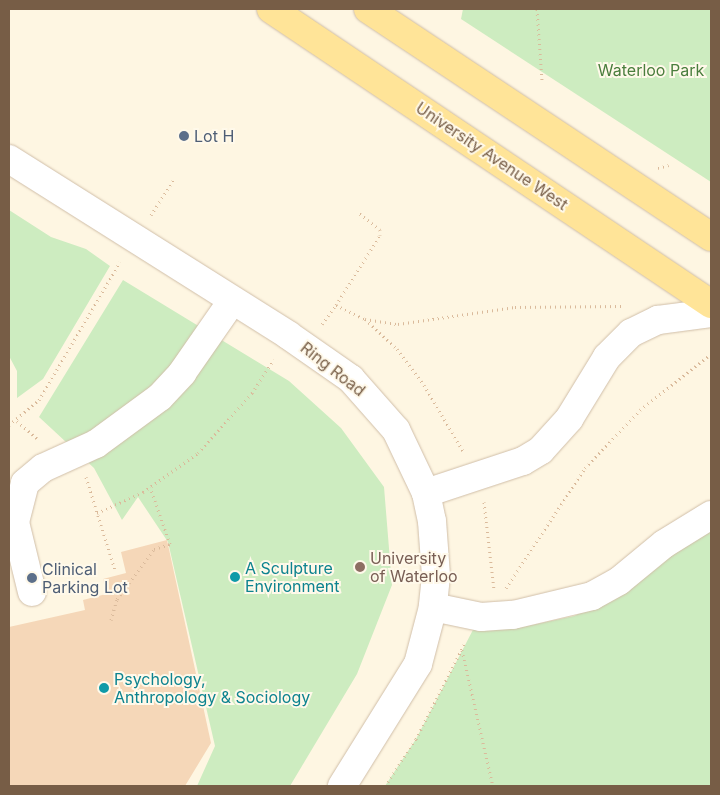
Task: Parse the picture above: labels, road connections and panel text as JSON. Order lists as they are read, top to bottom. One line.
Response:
{"streets":{"main road":["University Avenue West"],"street":["Ring Road"]},"parks":["Waterloo Park"],"places":["Lot H","University of Waterloo","A Sculpture Environment","Clinical Parking Lot","Psychology, Anthropology & Sociology"]}
